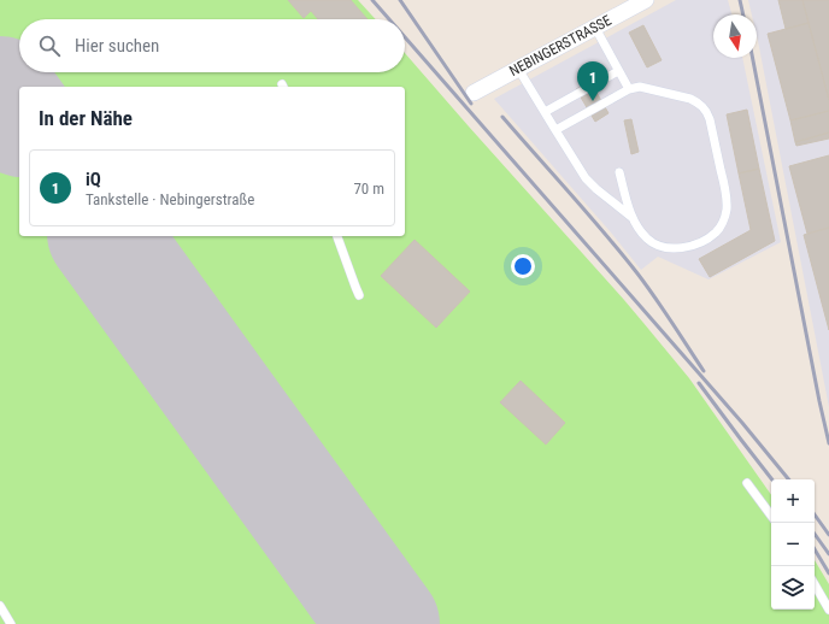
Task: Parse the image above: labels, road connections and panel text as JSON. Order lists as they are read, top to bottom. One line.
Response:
{"streets":{"street":["NEBINGERSTRASSE"]},"north":"bottom","page":{"search":"Hier suchen","pins":"1","heading":"In der Nähe","list":[{"mark":"1","name":"iQ","note":"Tankstelle · Nebingerstraße","value":"70 m"}],"map_buttons":["+","−"]}}
